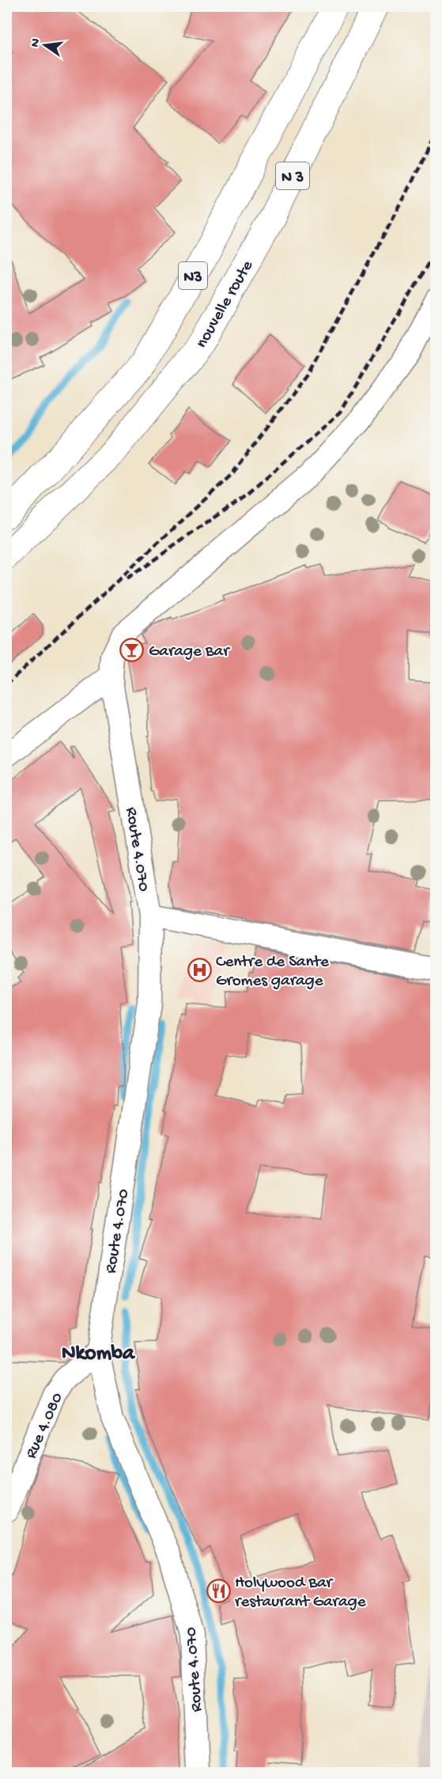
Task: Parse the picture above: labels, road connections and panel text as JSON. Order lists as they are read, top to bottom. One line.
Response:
{"streets":{"highway":["N 3","N3","nouvelle route"],"street":["Route 4.070","Rue 4.080"]},"crossings":[["Route 4.070","Rue 4.080"]],"districts":["Nkomba"],"places":{"bar":["Garage Bar"],"hospital":["Centre de Sante Gromes garage"],"restaurant":["Holywood Bar restaurant Garage"]},"north":"left"}
